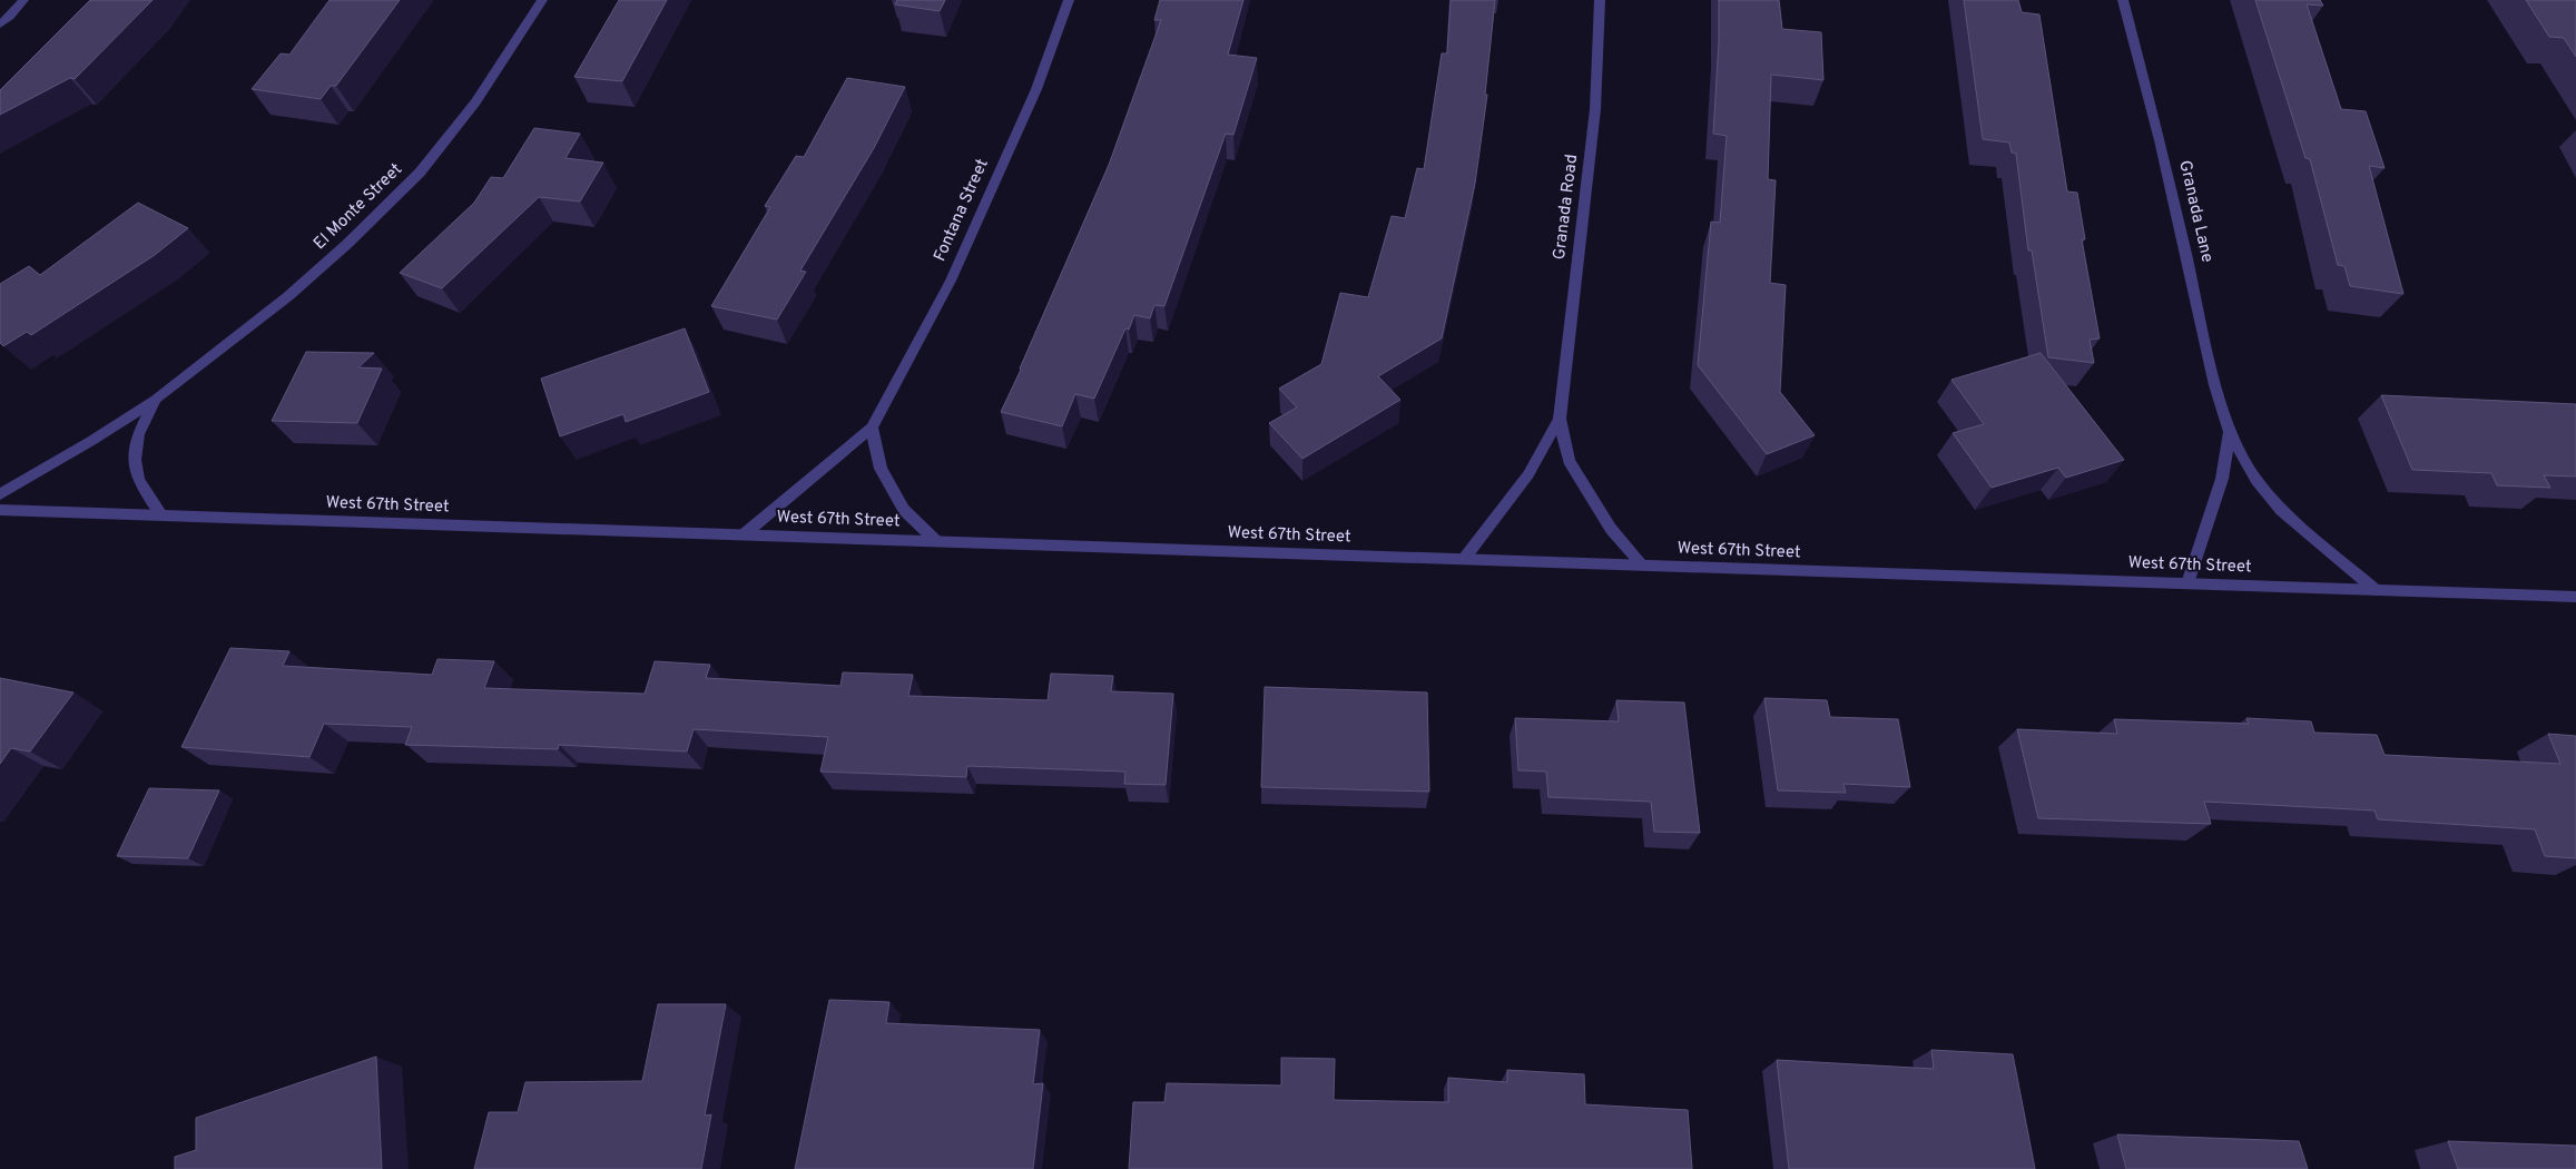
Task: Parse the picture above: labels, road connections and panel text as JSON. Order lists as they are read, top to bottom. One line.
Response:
{"streets":{"street":["El Monte Street","Granada Road","Fontana Street","Granada Lane","West 67th Street"]},"crossings":[["El Monte Street","West 67th Street"],["Granada Road","West 67th Street"],["Fontana Street","West 67th Street"],["Granada Lane","West 67th Street"]]}
